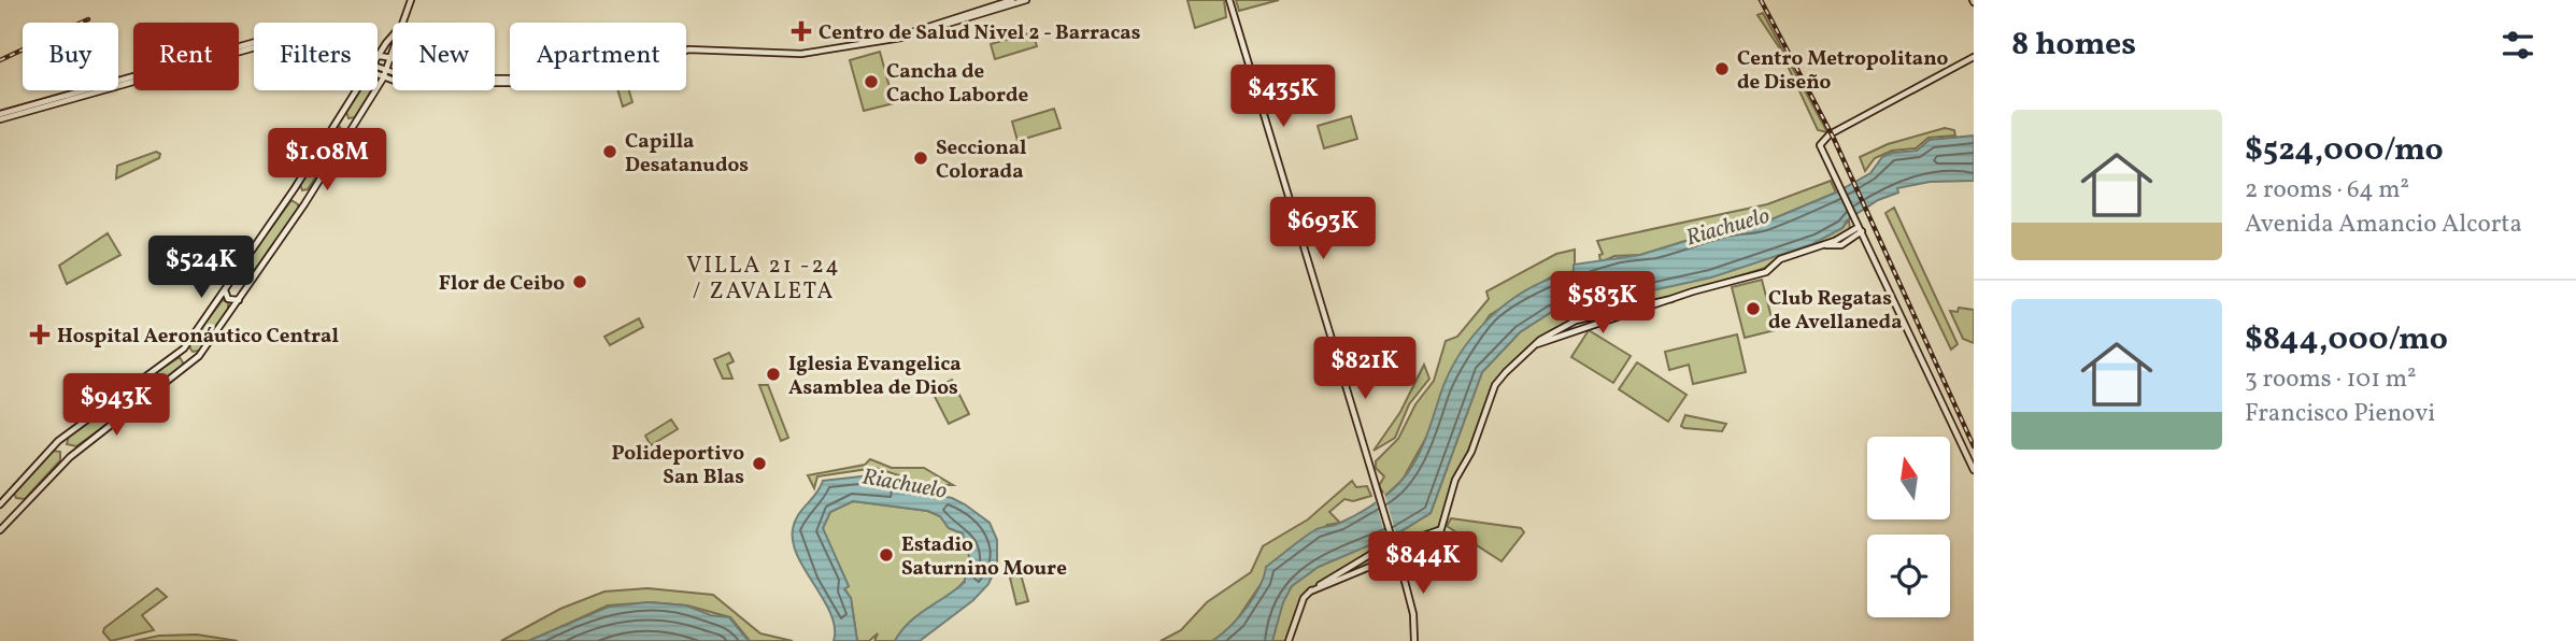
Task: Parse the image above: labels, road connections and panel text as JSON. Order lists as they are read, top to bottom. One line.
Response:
{"districts":["VILLA 21 -24 / ZAVALETA"],"water":["Riachuelo"],"places":{"health":["Centro de Salud Nivel 2 - Barracas","Hospital Aeronáutico Central"],"other":["Centro Metropolitano de Diseño","Cancha de Cacho Laborde","Capilla Desatanudos","Seccional Colorada","Flor de Ceibo","Club Regatas de Avellaneda","Iglesia Evangelica Asamblea de Dios","Polideportivo San Blas","Estadio Saturnino Moure"]},"north":"top","page":{"heading":"8 homes","chip":["Buy","Rent","Filters","New","Apartment"],"price":["$435K","$1.08M","$693K","$524K","$583K","$821K","$943K","$844K"],"list":[{"name":"$524,000/mo","note":"2 rooms · 64 m² · Avenida Amancio Alcorta"},{"name":"$844,000/mo","note":"3 rooms · 101 m² · Francisco Pienovi"}]}}
